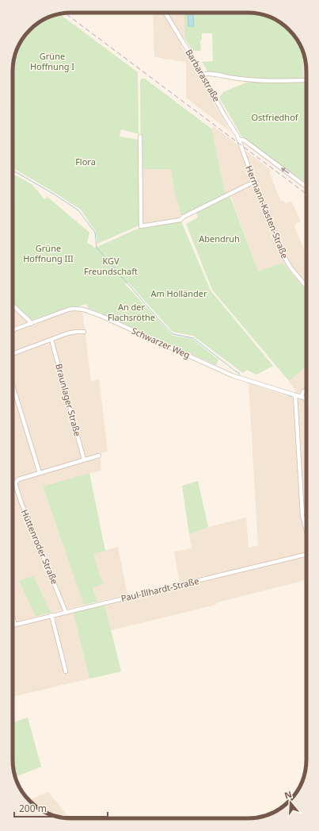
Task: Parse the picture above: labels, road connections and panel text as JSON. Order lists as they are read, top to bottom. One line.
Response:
{"streets":{"street":["Barbarastraße","Hermann-Kasten-Straße","Schwarzer Weg","Braunlager Straße","Hüttenroder Straße","Paul-Illhardt-Straße"]},"crossings":[["Barbarastraße","Hermann-Kasten-Straße"],["Hüttenroder Straße","Paul-Illhardt-Straße"]],"parks":["Grüne Hoffnung I","Ostfriedhof","Flora","Abendruh","Grüne Hoffnung III","KGV Freundschaft","Am Holländer","An der Flachsröthe"],"scale_bar":"200 m","north":"top"}
